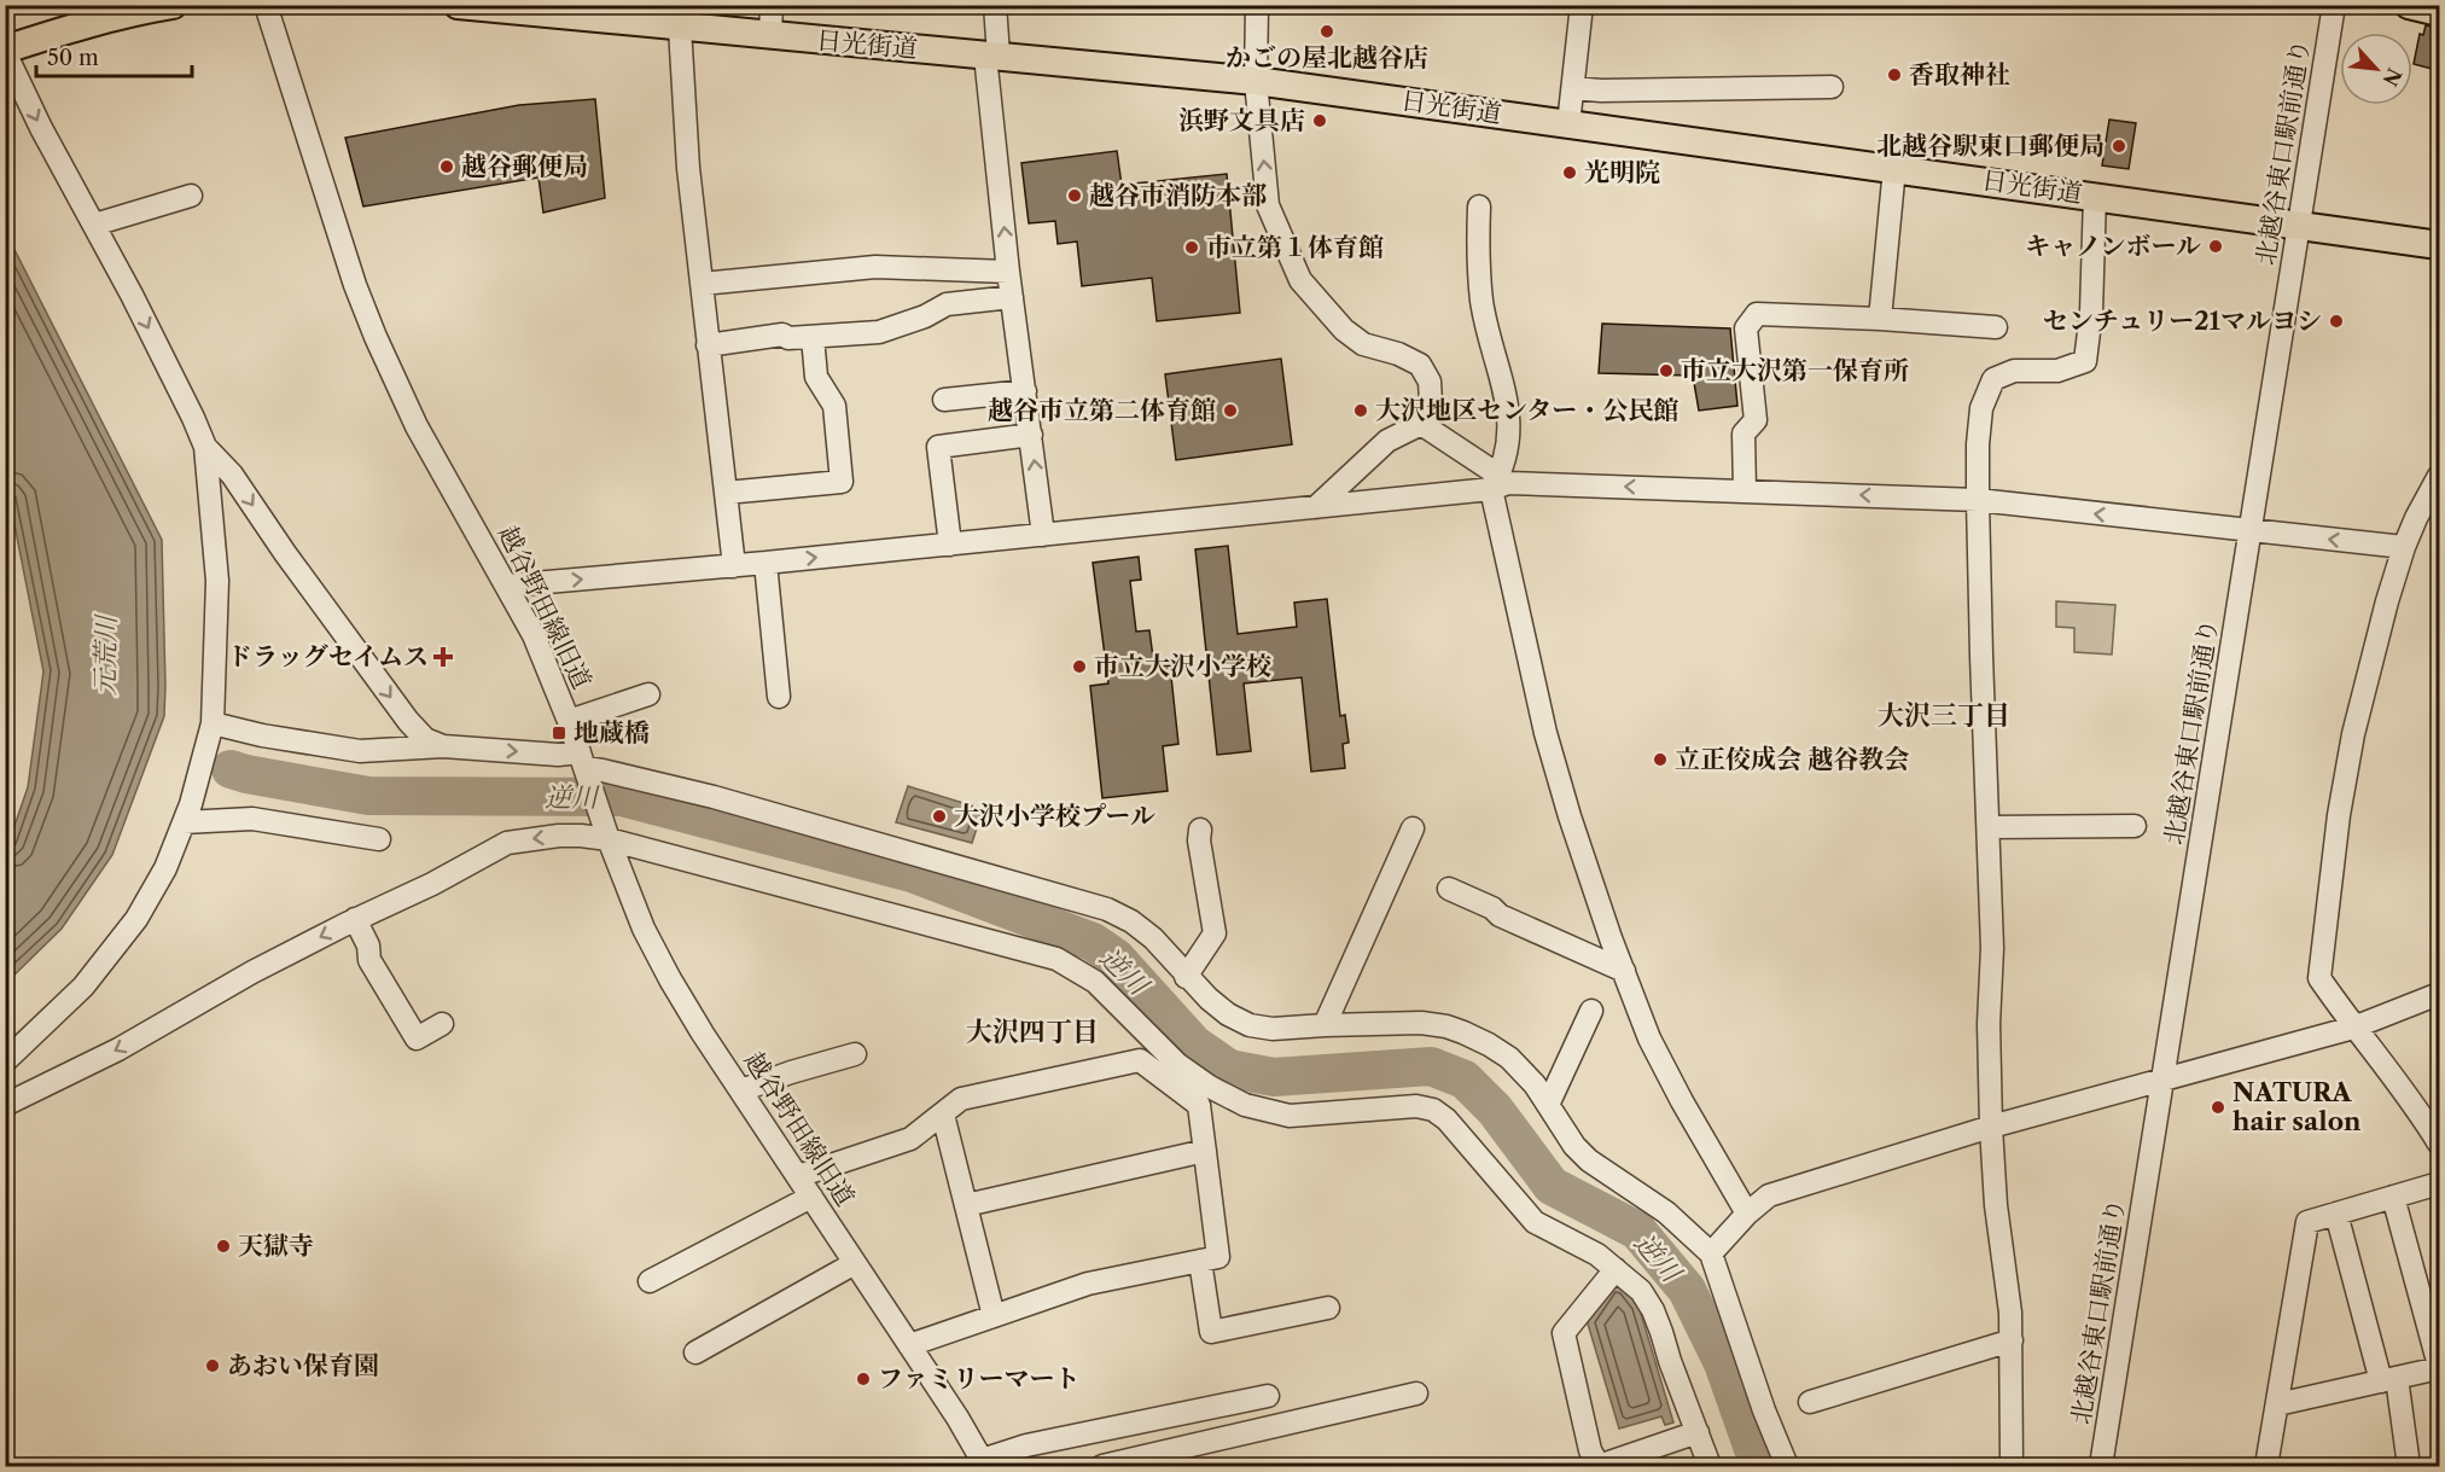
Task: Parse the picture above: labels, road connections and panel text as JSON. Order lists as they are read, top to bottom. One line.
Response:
{"streets":{"main road":["日光街道"],"street":["北越谷東口駅前通り","越谷野田線旧道"]},"crossings":[["日光街道","北越谷東口駅前通り"]],"districts":["大沢三丁目","大沢四丁目"],"water":["元荒川","逆川"],"places":{"other":["かごの屋北越谷店","香取神社","浜野文具店","北越谷駅東口郵便局","越谷郵便局","光明院","越谷市消防本部","キャノンボール","市立第１体育館","センチュリー21マルヨシ","市立大沢第一保育所","越谷市立第二体育館","大沢地区センター・公民館","市立大沢小学校","立正佼成会 越谷教会","大沢小学校プール","NATURA hair salon","天獄寺","あおい保育園","ファミリーマート"],"health":["ドラッグセイムス"],"transit":["地蔵橋"]},"scale_bar":"50 m","north":"bottom right"}
